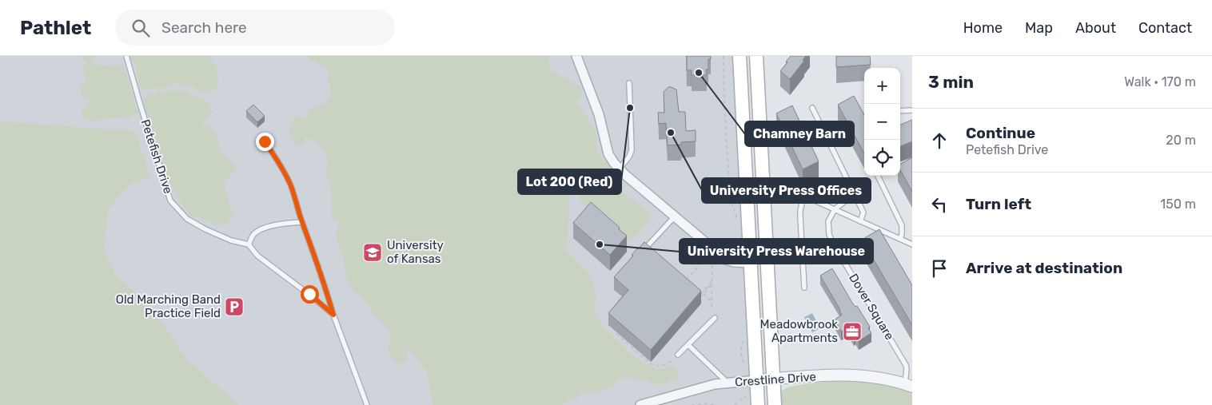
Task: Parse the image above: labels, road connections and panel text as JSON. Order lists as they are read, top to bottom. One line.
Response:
{"streets":{"street":["Crestline Drive"],"lane":["Petefish Drive","Dover Square"]},"crossings":[["Dover Square","Crestline Drive"]],"places":{"other":["Chamney Barn","Lot 200 (Red)","University Press Offices","University Press Warehouse"],"school or university":["University of Kansas"],"parking":["Old Marching Band Practice Field"],"office":["Meadowbrook Apartments"]},"page":{"header":"Pathlet","search":"Search here","nav":["Home","Map","About","Contact"],"heading":["3 min","Walk · 170 m"],"map_buttons":["+","−"],"list":[["Continue","Petefish Drive","20 m"],["Turn left","150 m"],"Arrive at destination"]}}
